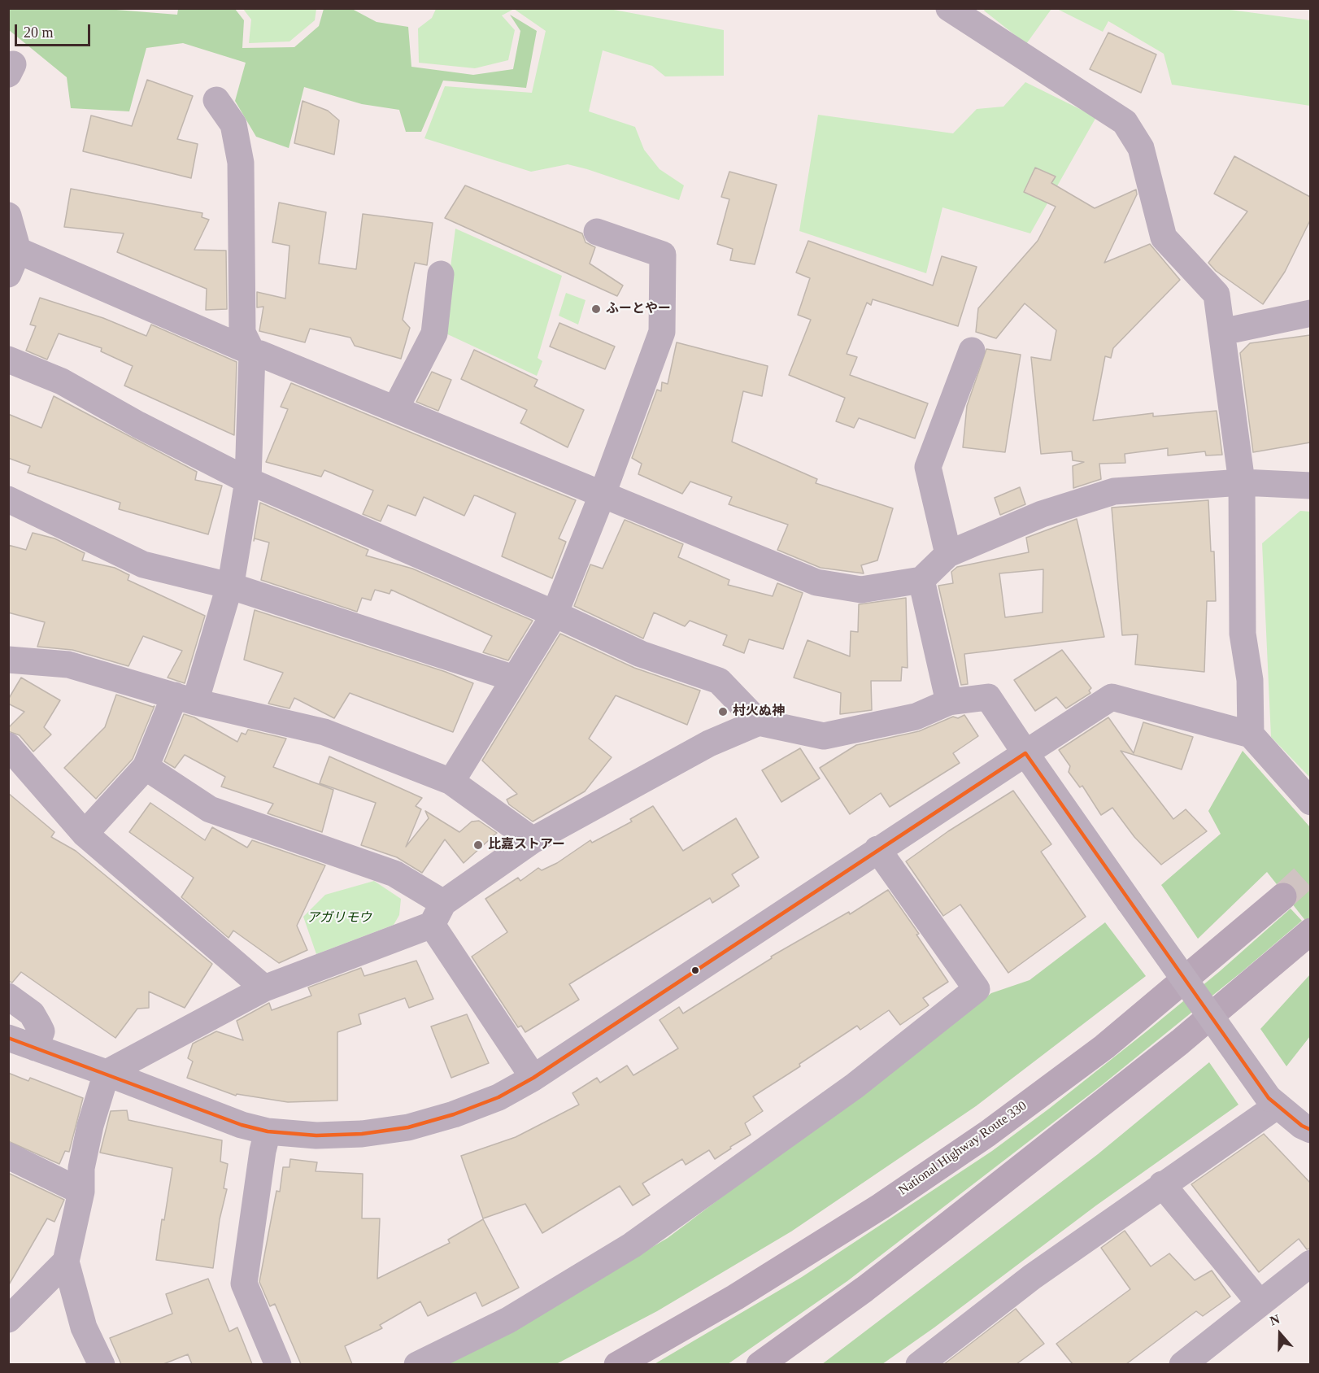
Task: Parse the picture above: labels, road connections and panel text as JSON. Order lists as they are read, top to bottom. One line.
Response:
{"streets":{"highway":["National Highway Route 330"]},"parks":["アガリモウ"],"places":["ふーとやー","村火ぬ神","比嘉ストアー"],"scale_bar":"20 m","north":"top"}
